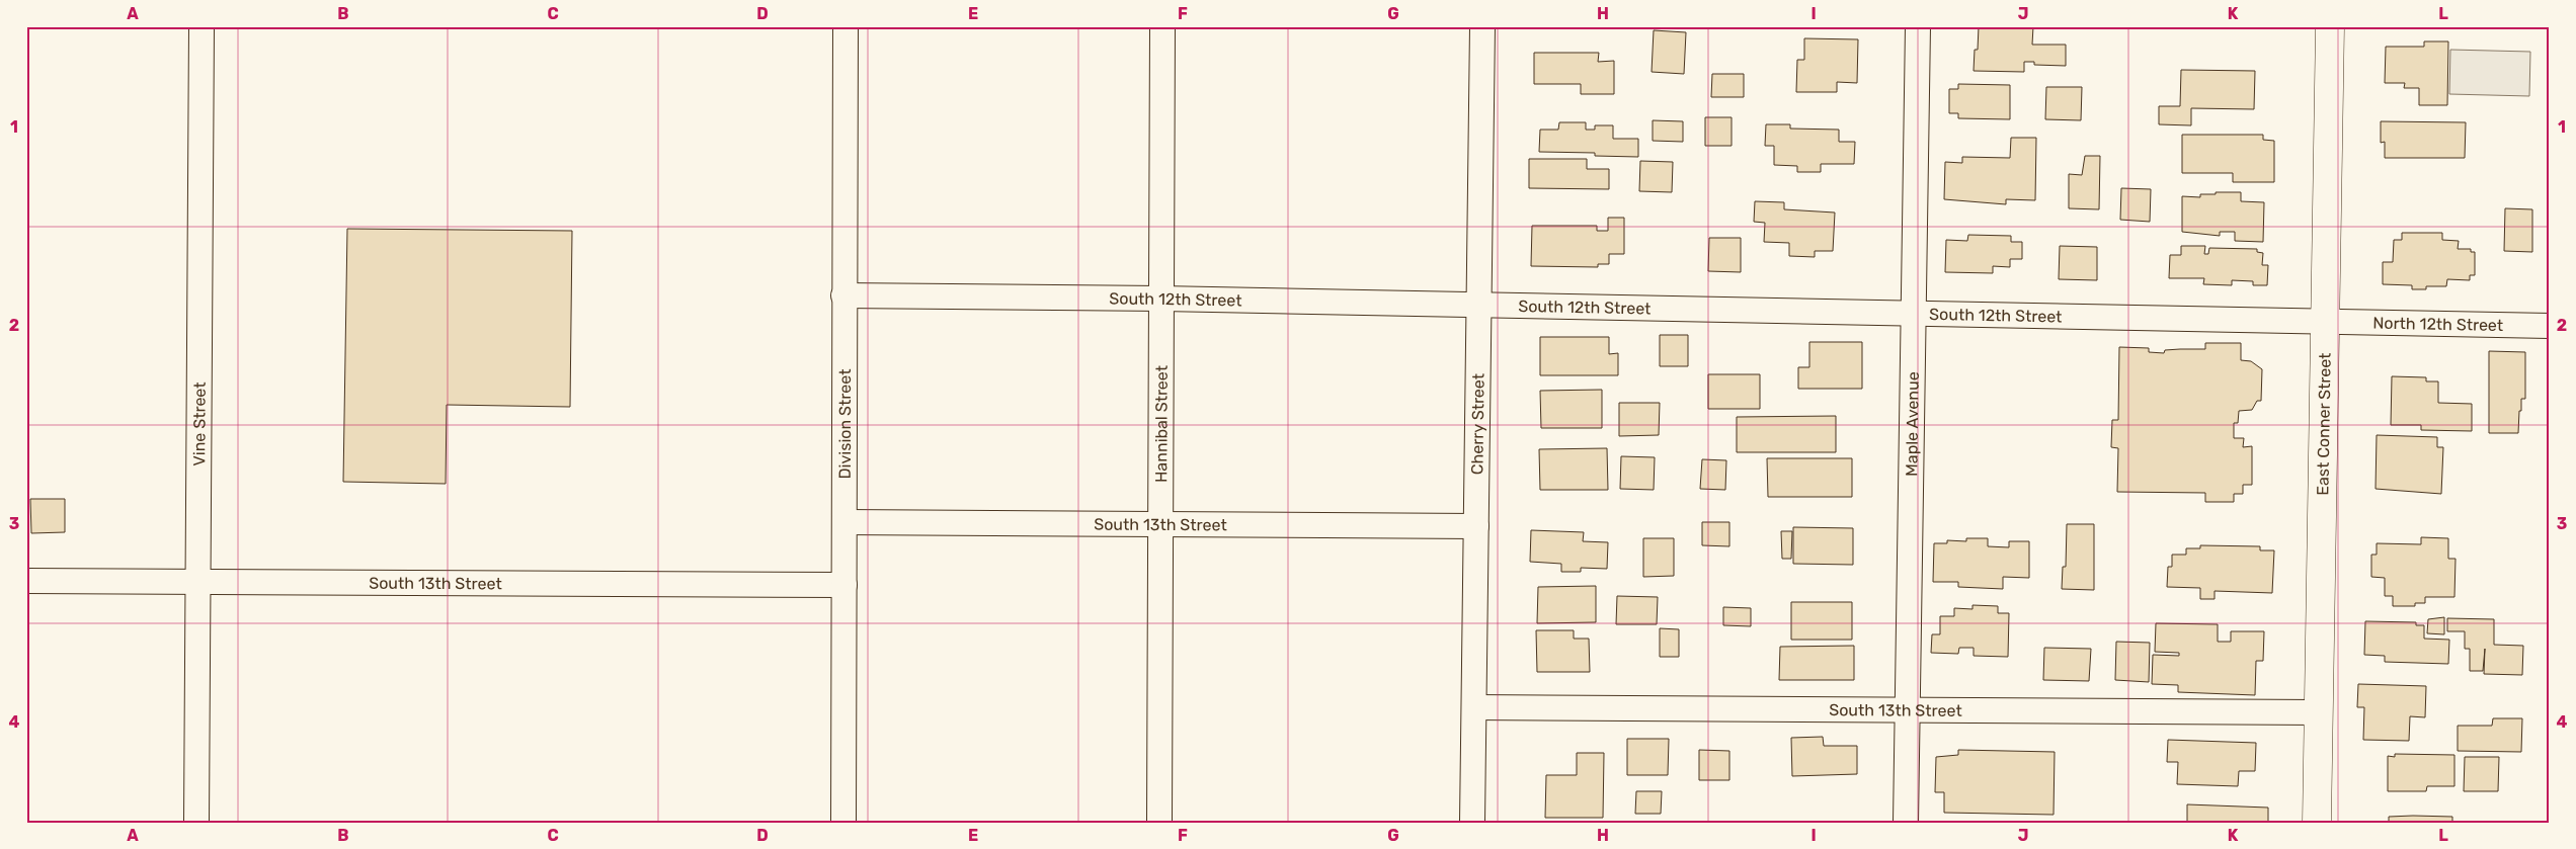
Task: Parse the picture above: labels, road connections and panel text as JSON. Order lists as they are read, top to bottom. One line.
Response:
{"streets":{"main road":["East Conner Street"],"street":["South 12th Street","North 12th Street","Division Street","Maple Avenue","Vine Street","Hannibal Street","Cherry Street","South 13th Street"]},"crossings":[["South 12th Street","North 12th Street"],["South 12th Street","Division Street"],["South 12th Street","Maple Avenue"],["South 12th Street","Hannibal Street"],["South 12th Street","Cherry Street"],["South 12th Street","East Conner Street"],["North 12th Street","East Conner Street"],["Division Street","South 13th Street"],["Maple Avenue","South 13th Street"],["Vine Street","South 13th Street"],["Hannibal Street","South 13th Street"],["Cherry Street","South 13th Street"],["East Conner Street","South 13th Street"]],"grid":{"columns":["A","B","C","D","E","F","G","H","I","J","K","L"],"rows":["1","2","3","4"]}}
